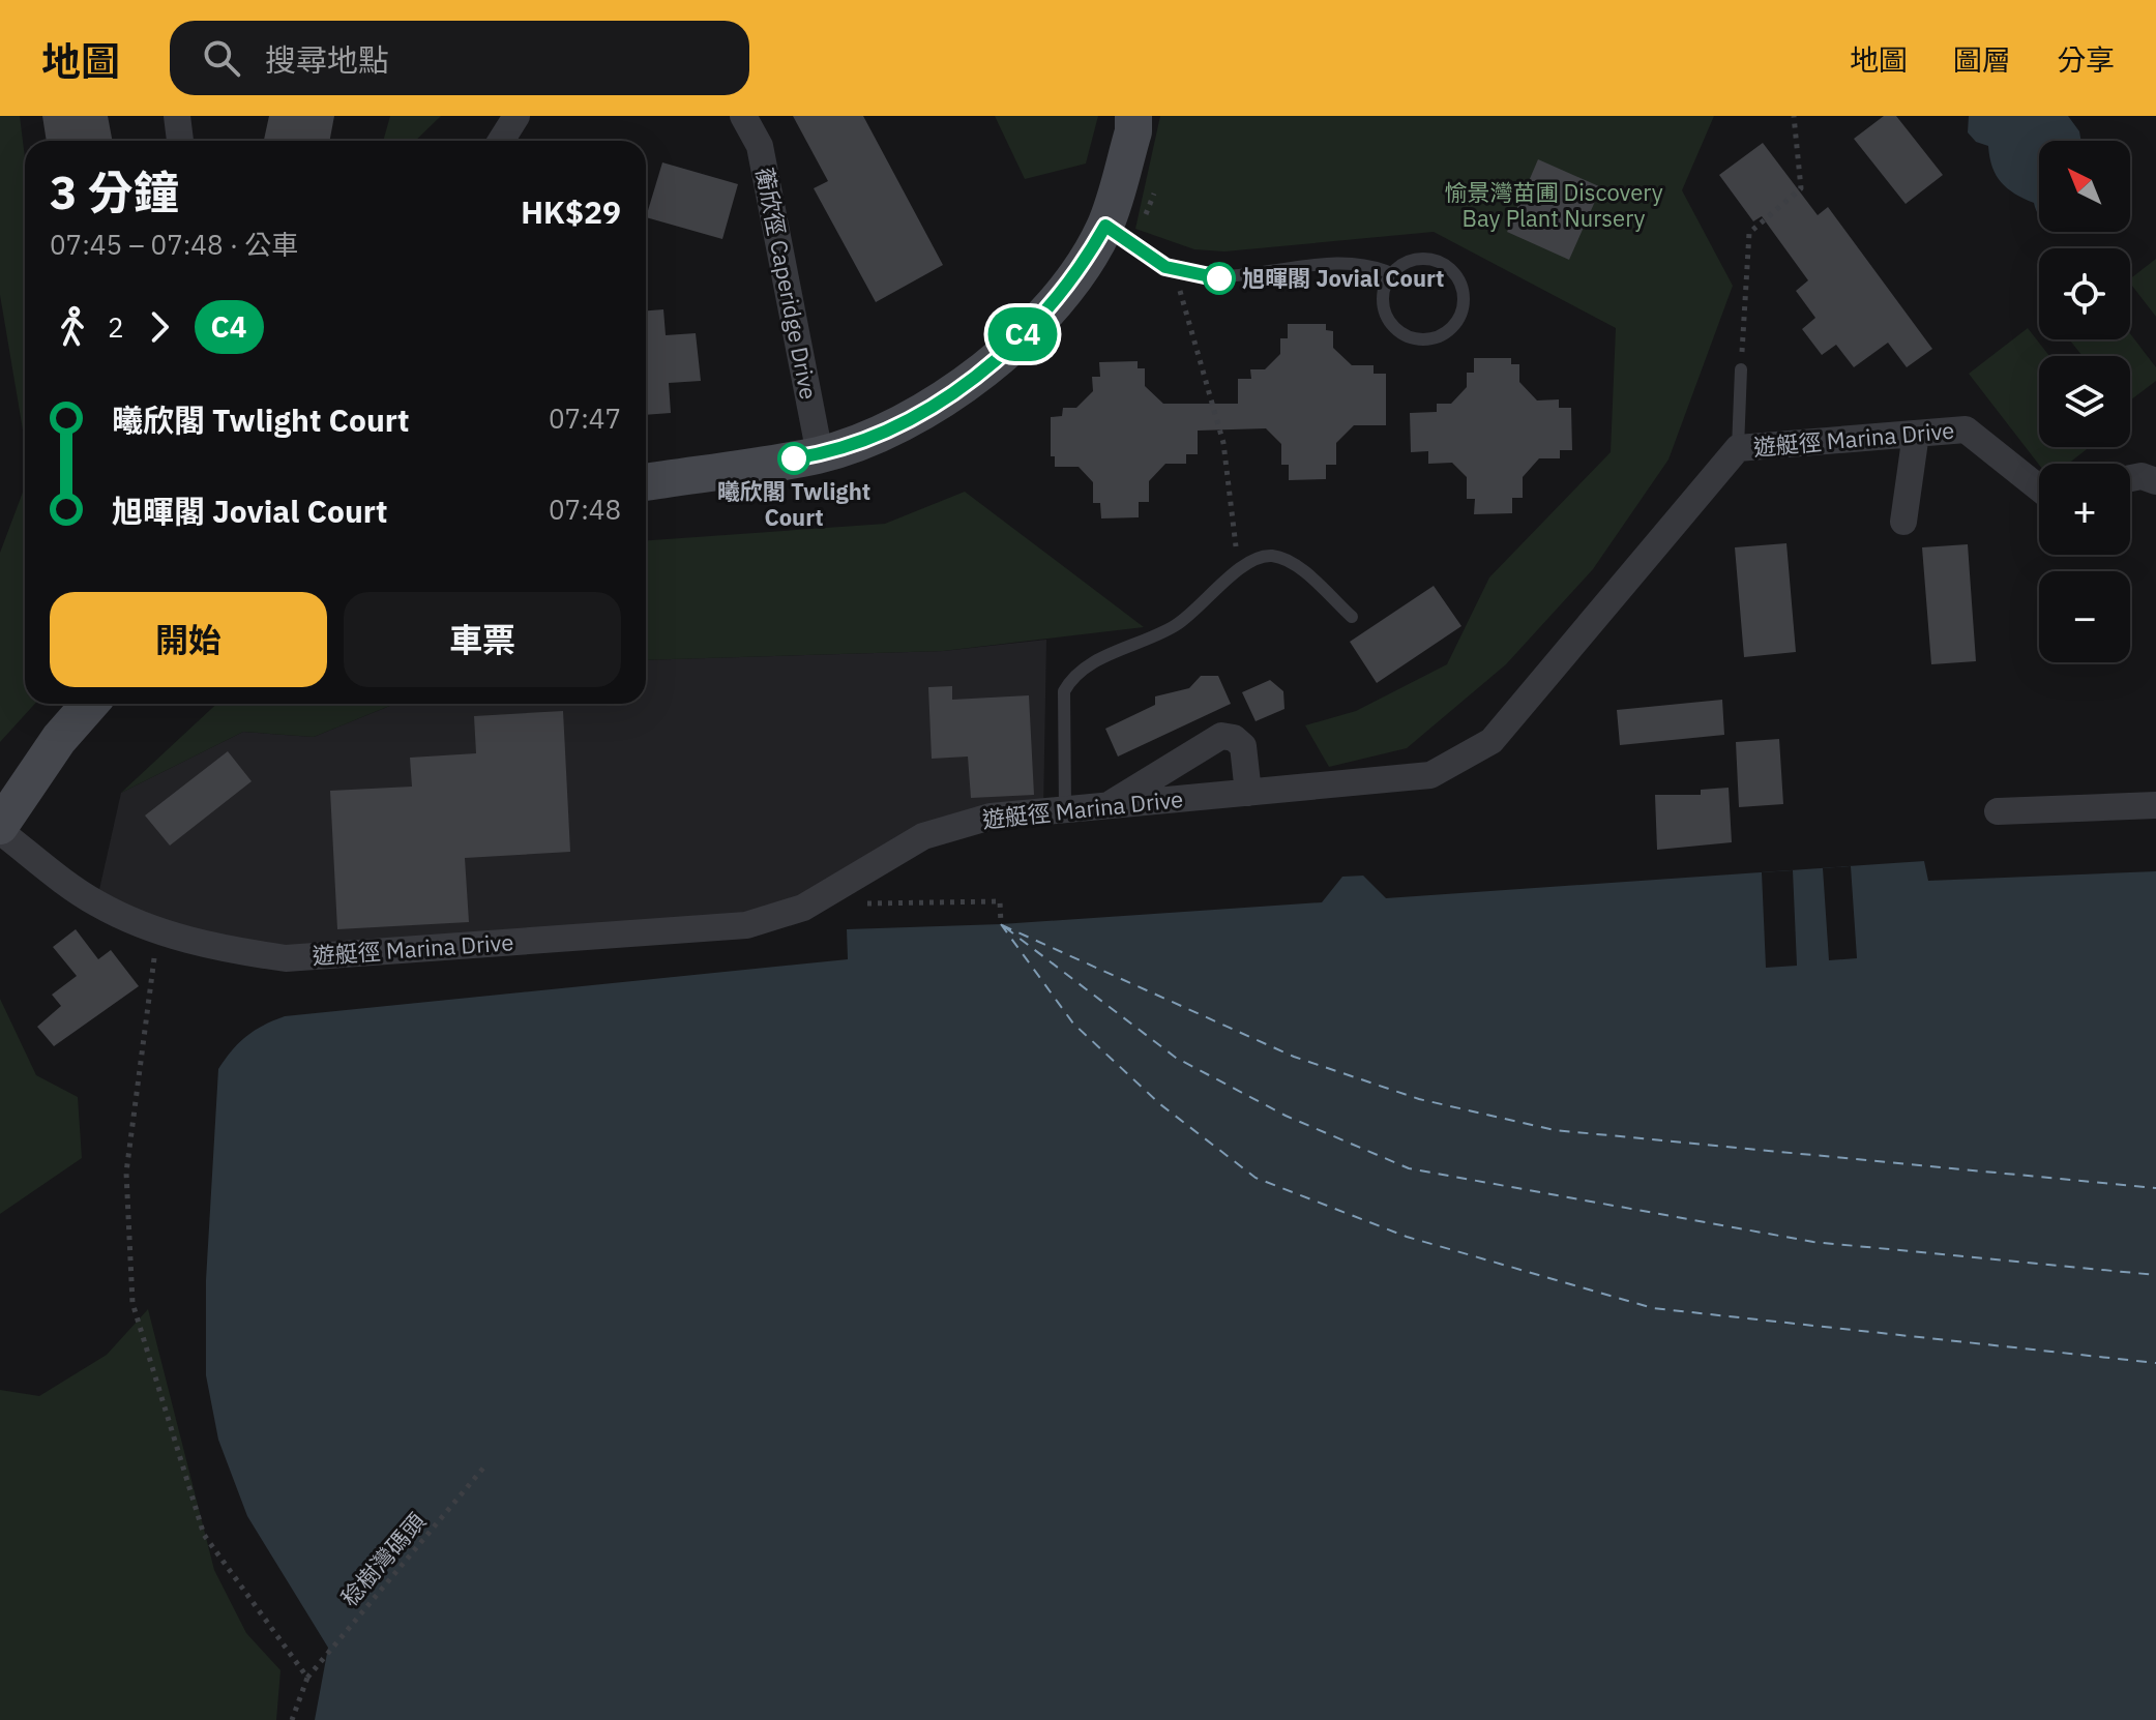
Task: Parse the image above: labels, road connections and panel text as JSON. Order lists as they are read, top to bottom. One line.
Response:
{"streets":{"street":["蘅欣徑 Caperidge Drive","遊艇徑 Marina Drive"],"path":["稔樹灣碼頭"]},"parks":["愉景灣苗圃 Discovery Bay Plant Nursery"],"places":["旭暉閣 Jovial Court","曦欣閣 Twlight Court"],"lines":["bus line C4"],"north":"top left","page":{"header":"地圖","search":"搜尋地點","nav":["地圖","圖層","分享"],"on_map":"C4","map_buttons":["+","−"],"heading":["3 分鐘","07:45 – 07:48 · 公車","HK$29"],"legs":["2","C4"],"list":[{"name":"曦欣閣 Twlight Court","value":"07:47"},{"name":"旭暉閣 Jovial Court","value":"07:48"}],"buttons":["開始","車票"]}}
